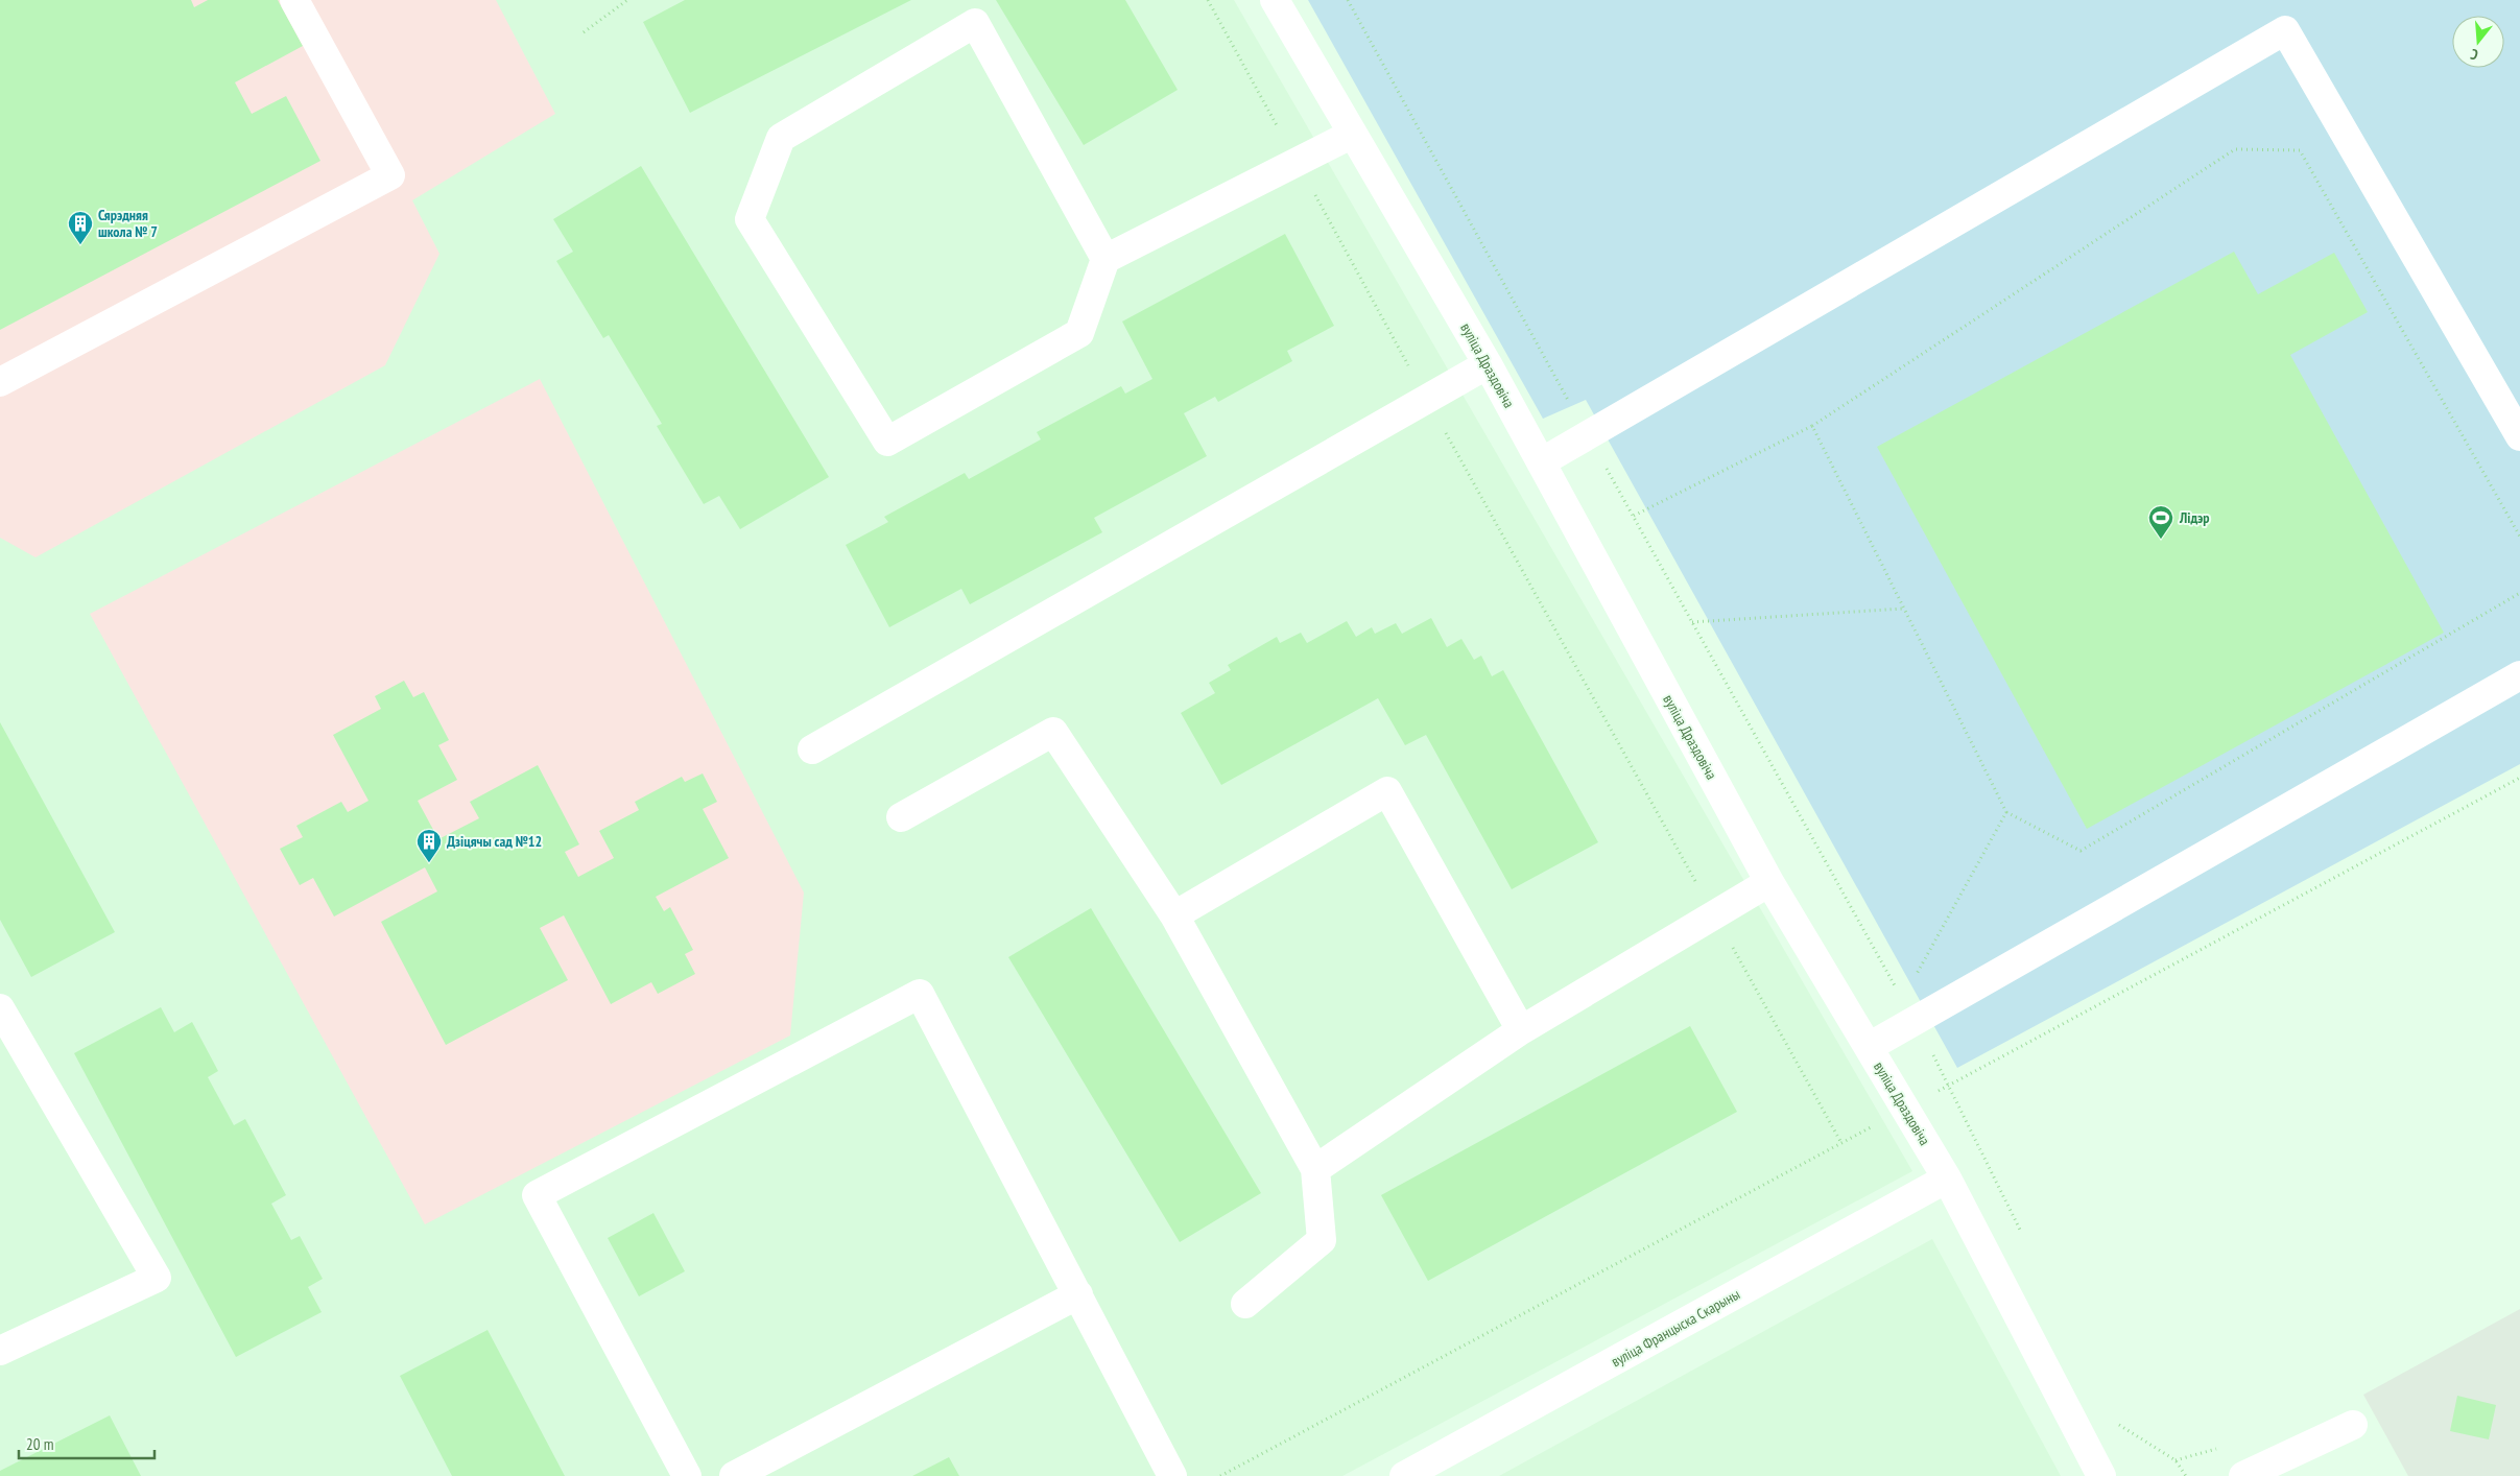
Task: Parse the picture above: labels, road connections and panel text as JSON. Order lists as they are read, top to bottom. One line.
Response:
{"streets":{"street":["вуліца Драздовіча","вуліца Францыска Скарыны"]},"crossings":[["вуліца Драздовіча","вуліца Францыска Скарыны"]],"places":{"building":["Сярэдняя школа № 7","Дзіцячы сад №12"],"sports":["Лідэр"]},"scale_bar":"20 m","north":"bottom"}
